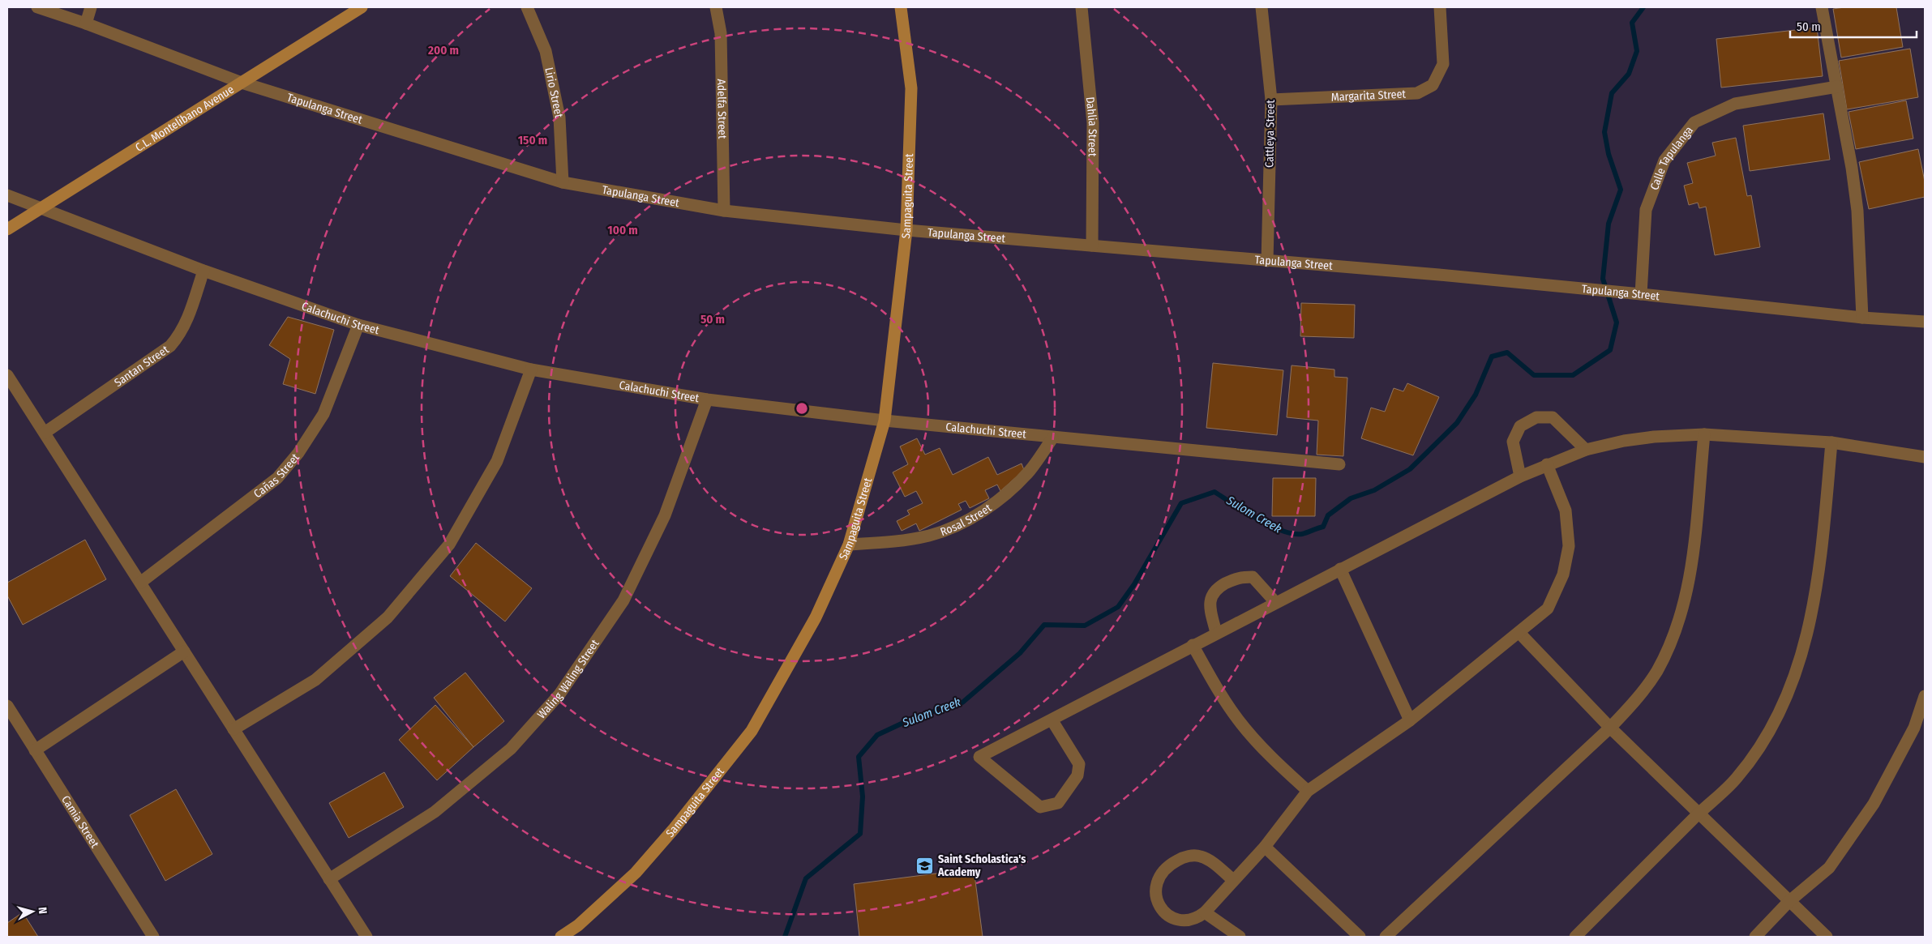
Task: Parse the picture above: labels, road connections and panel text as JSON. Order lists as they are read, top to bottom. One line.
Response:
{"streets":{"street":["Lirio Street","Margarita Street","Tapulanga Street","Adelfa Street","C.L. Montelibano Avenue","Dahlia Street","Cattleya Street","Calle Tapulanga","Sampaguita Street","Calachuchi Street","Santan Street","Cañas Street","Rosal Street","Waling Waling Street","Camia Street"]},"crossings":[["Lirio Street","Tapulanga Street"],["Margarita Street","Cattleya Street"],["Tapulanga Street","Adelfa Street"],["Tapulanga Street","C.L. Montelibano Avenue"],["Tapulanga Street","Dahlia Street"],["Tapulanga Street","Cattleya Street"],["Tapulanga Street","Calle Tapulanga"],["Tapulanga Street","Sampaguita Street"],["C.L. Montelibano Avenue","Calachuchi Street"],["Sampaguita Street","Calachuchi Street"],["Sampaguita Street","Rosal Street"],["Calachuchi Street","Santan Street"],["Calachuchi Street","Cañas Street"],["Calachuchi Street","Rosal Street"],["Calachuchi Street","Waling Waling Street"]],"water":["Sulom Creek"],"places":{"school or university":["Saint Scholastica's Academy"]},"scale_bar":"50 m","north":"right","rings":["200 m","150 m","100 m","50 m"]}
